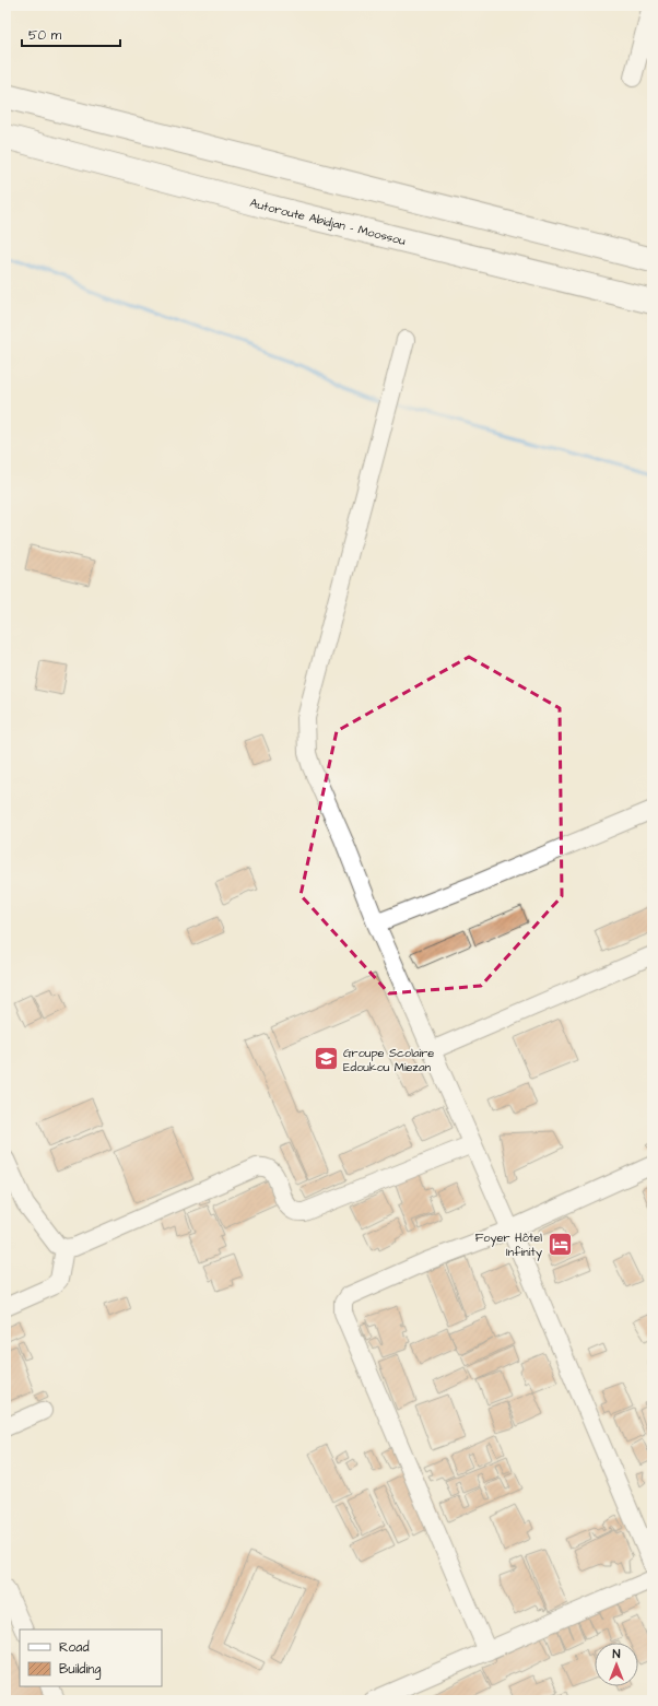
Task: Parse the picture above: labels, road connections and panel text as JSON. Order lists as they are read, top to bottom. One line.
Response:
{"streets":{"highway":["Autoroute Abidjan - Moossou"]},"places":{"school or university":["Groupe Scolaire Edoukou Miezan"],"hotel":["Foyer Hôtel Infinity"]},"legend":["Road","Building"],"scale_bar":"50 m","north":"top"}
